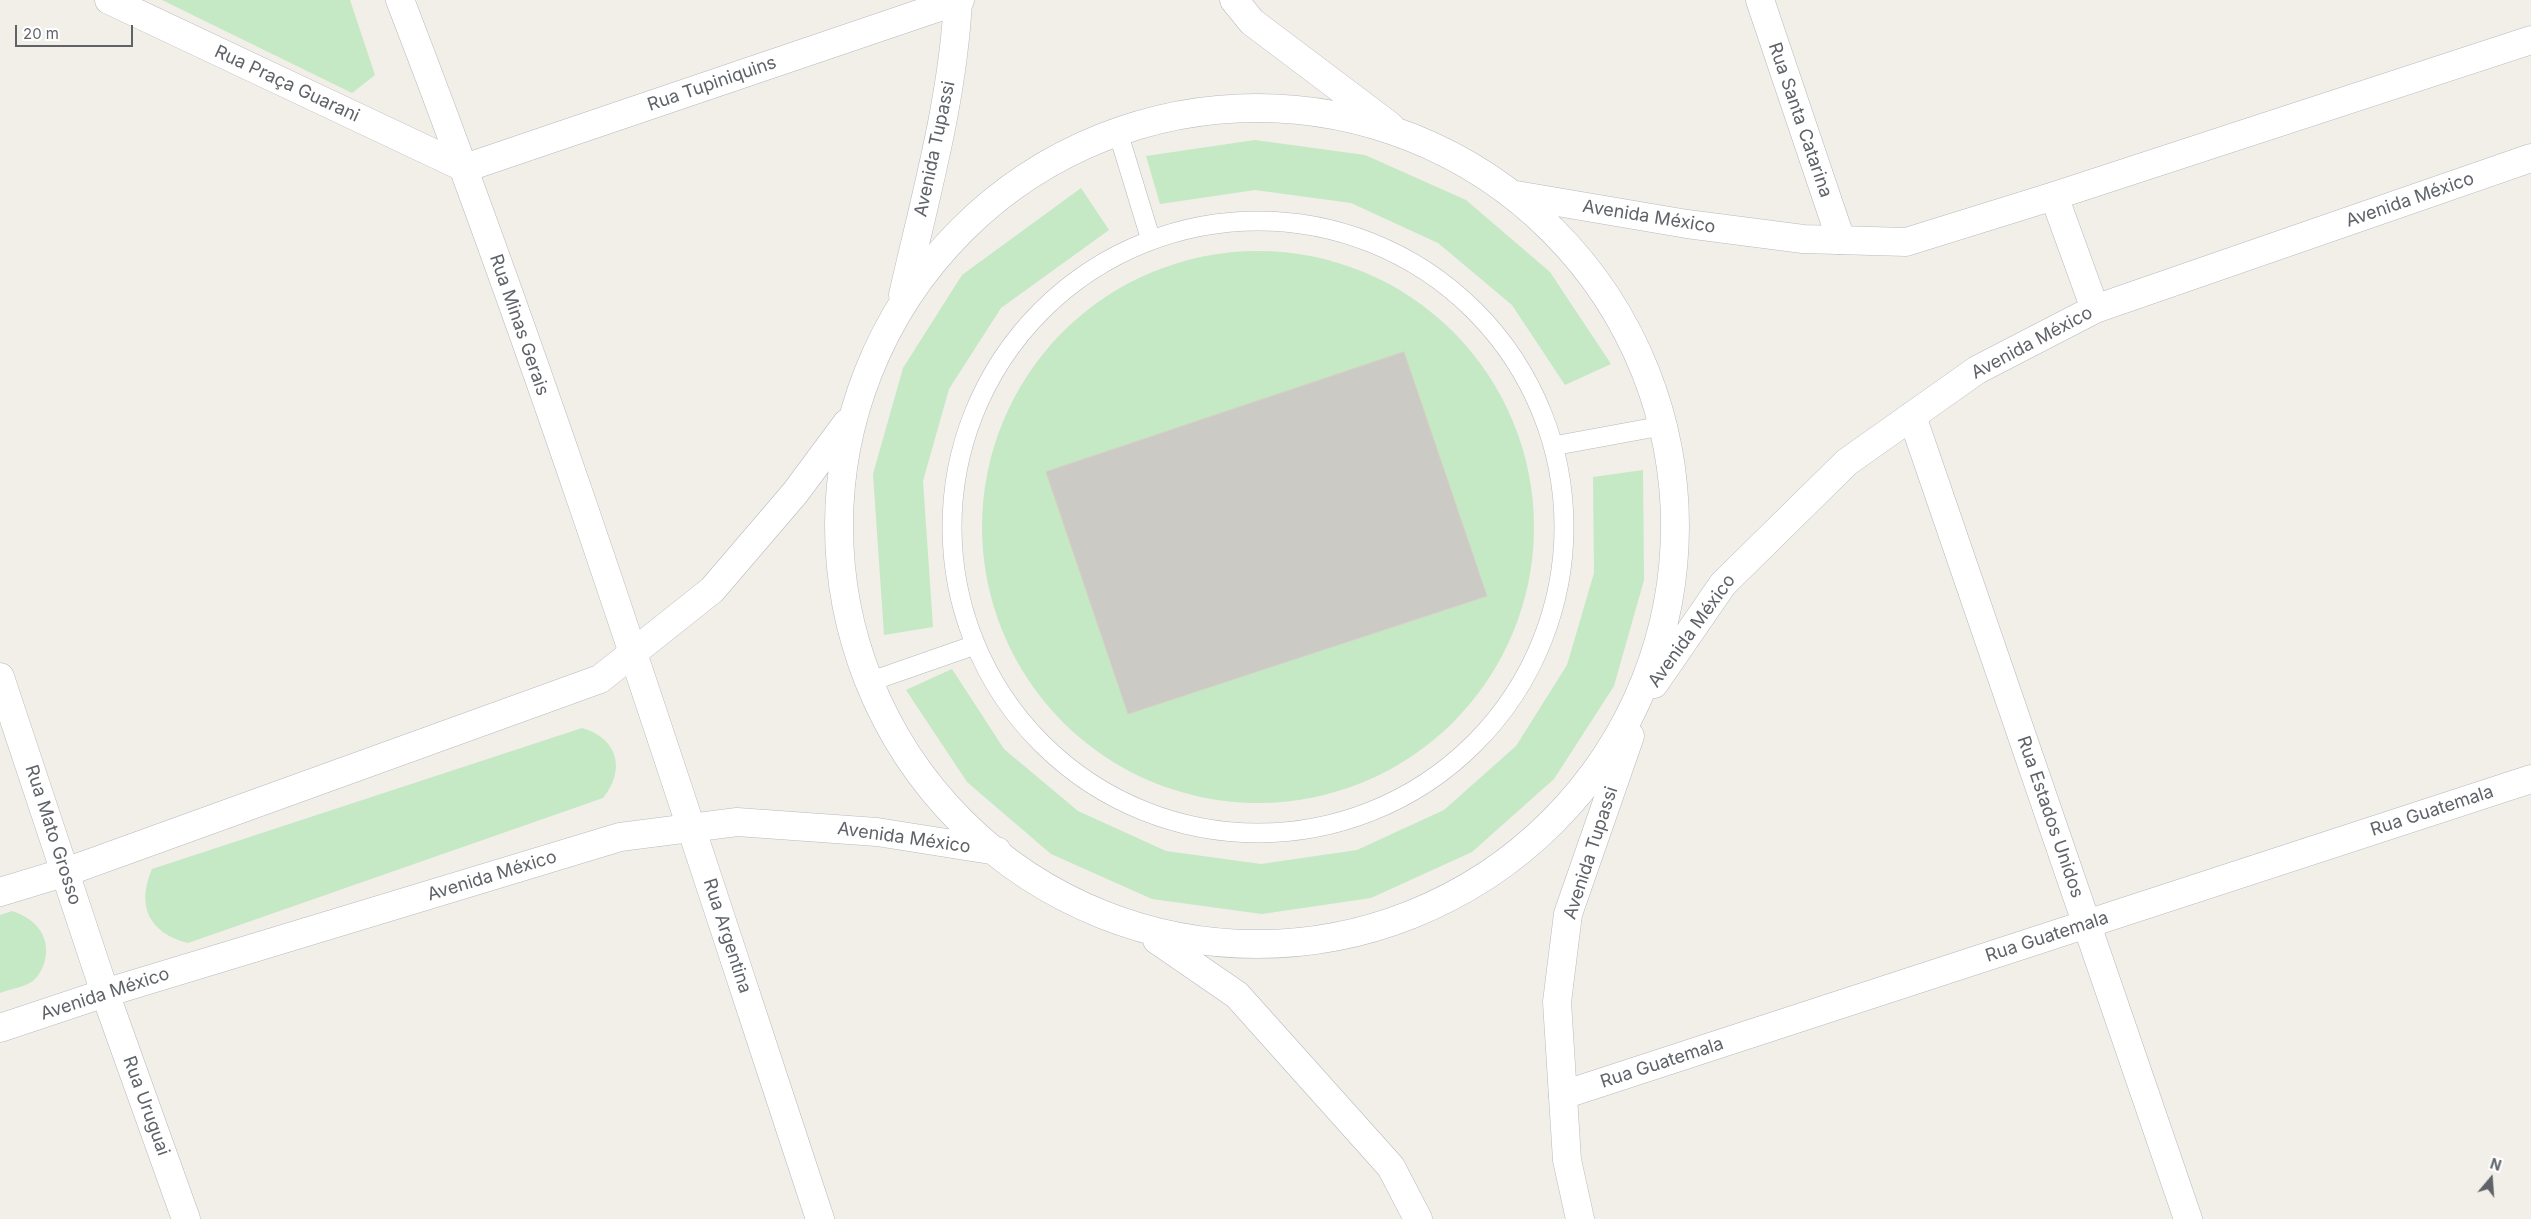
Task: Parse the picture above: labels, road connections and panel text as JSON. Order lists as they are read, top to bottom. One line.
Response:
{"streets":{"street":["Rua Praça Guarani","Rua Tupiniquins","Rua Santa Catarina","Avenida Tupassi","Avenida México","Rua Minas Gerais","Rua Guatemala","Rua Estados Unidos","Rua Mato Grosso","Rua Argentina","Rua Uruguai"]},"crossings":[["Rua Praça Guarani","Rua Tupiniquins"],["Rua Praça Guarani","Rua Minas Gerais"],["Rua Tupiniquins","Avenida Tupassi"],["Rua Tupiniquins","Rua Minas Gerais"],["Rua Santa Catarina","Avenida México"],["Avenida Tupassi","Avenida México"],["Avenida Tupassi","Rua Guatemala"],["Avenida México","Rua Estados Unidos"],["Avenida México","Rua Mato Grosso"],["Avenida México","Rua Argentina"],["Avenida México","Rua Uruguai"],["Rua Minas Gerais","Rua Argentina"],["Rua Guatemala","Rua Estados Unidos"],["Rua Mato Grosso","Rua Uruguai"]],"scale_bar":"20 m","north":"top"}
